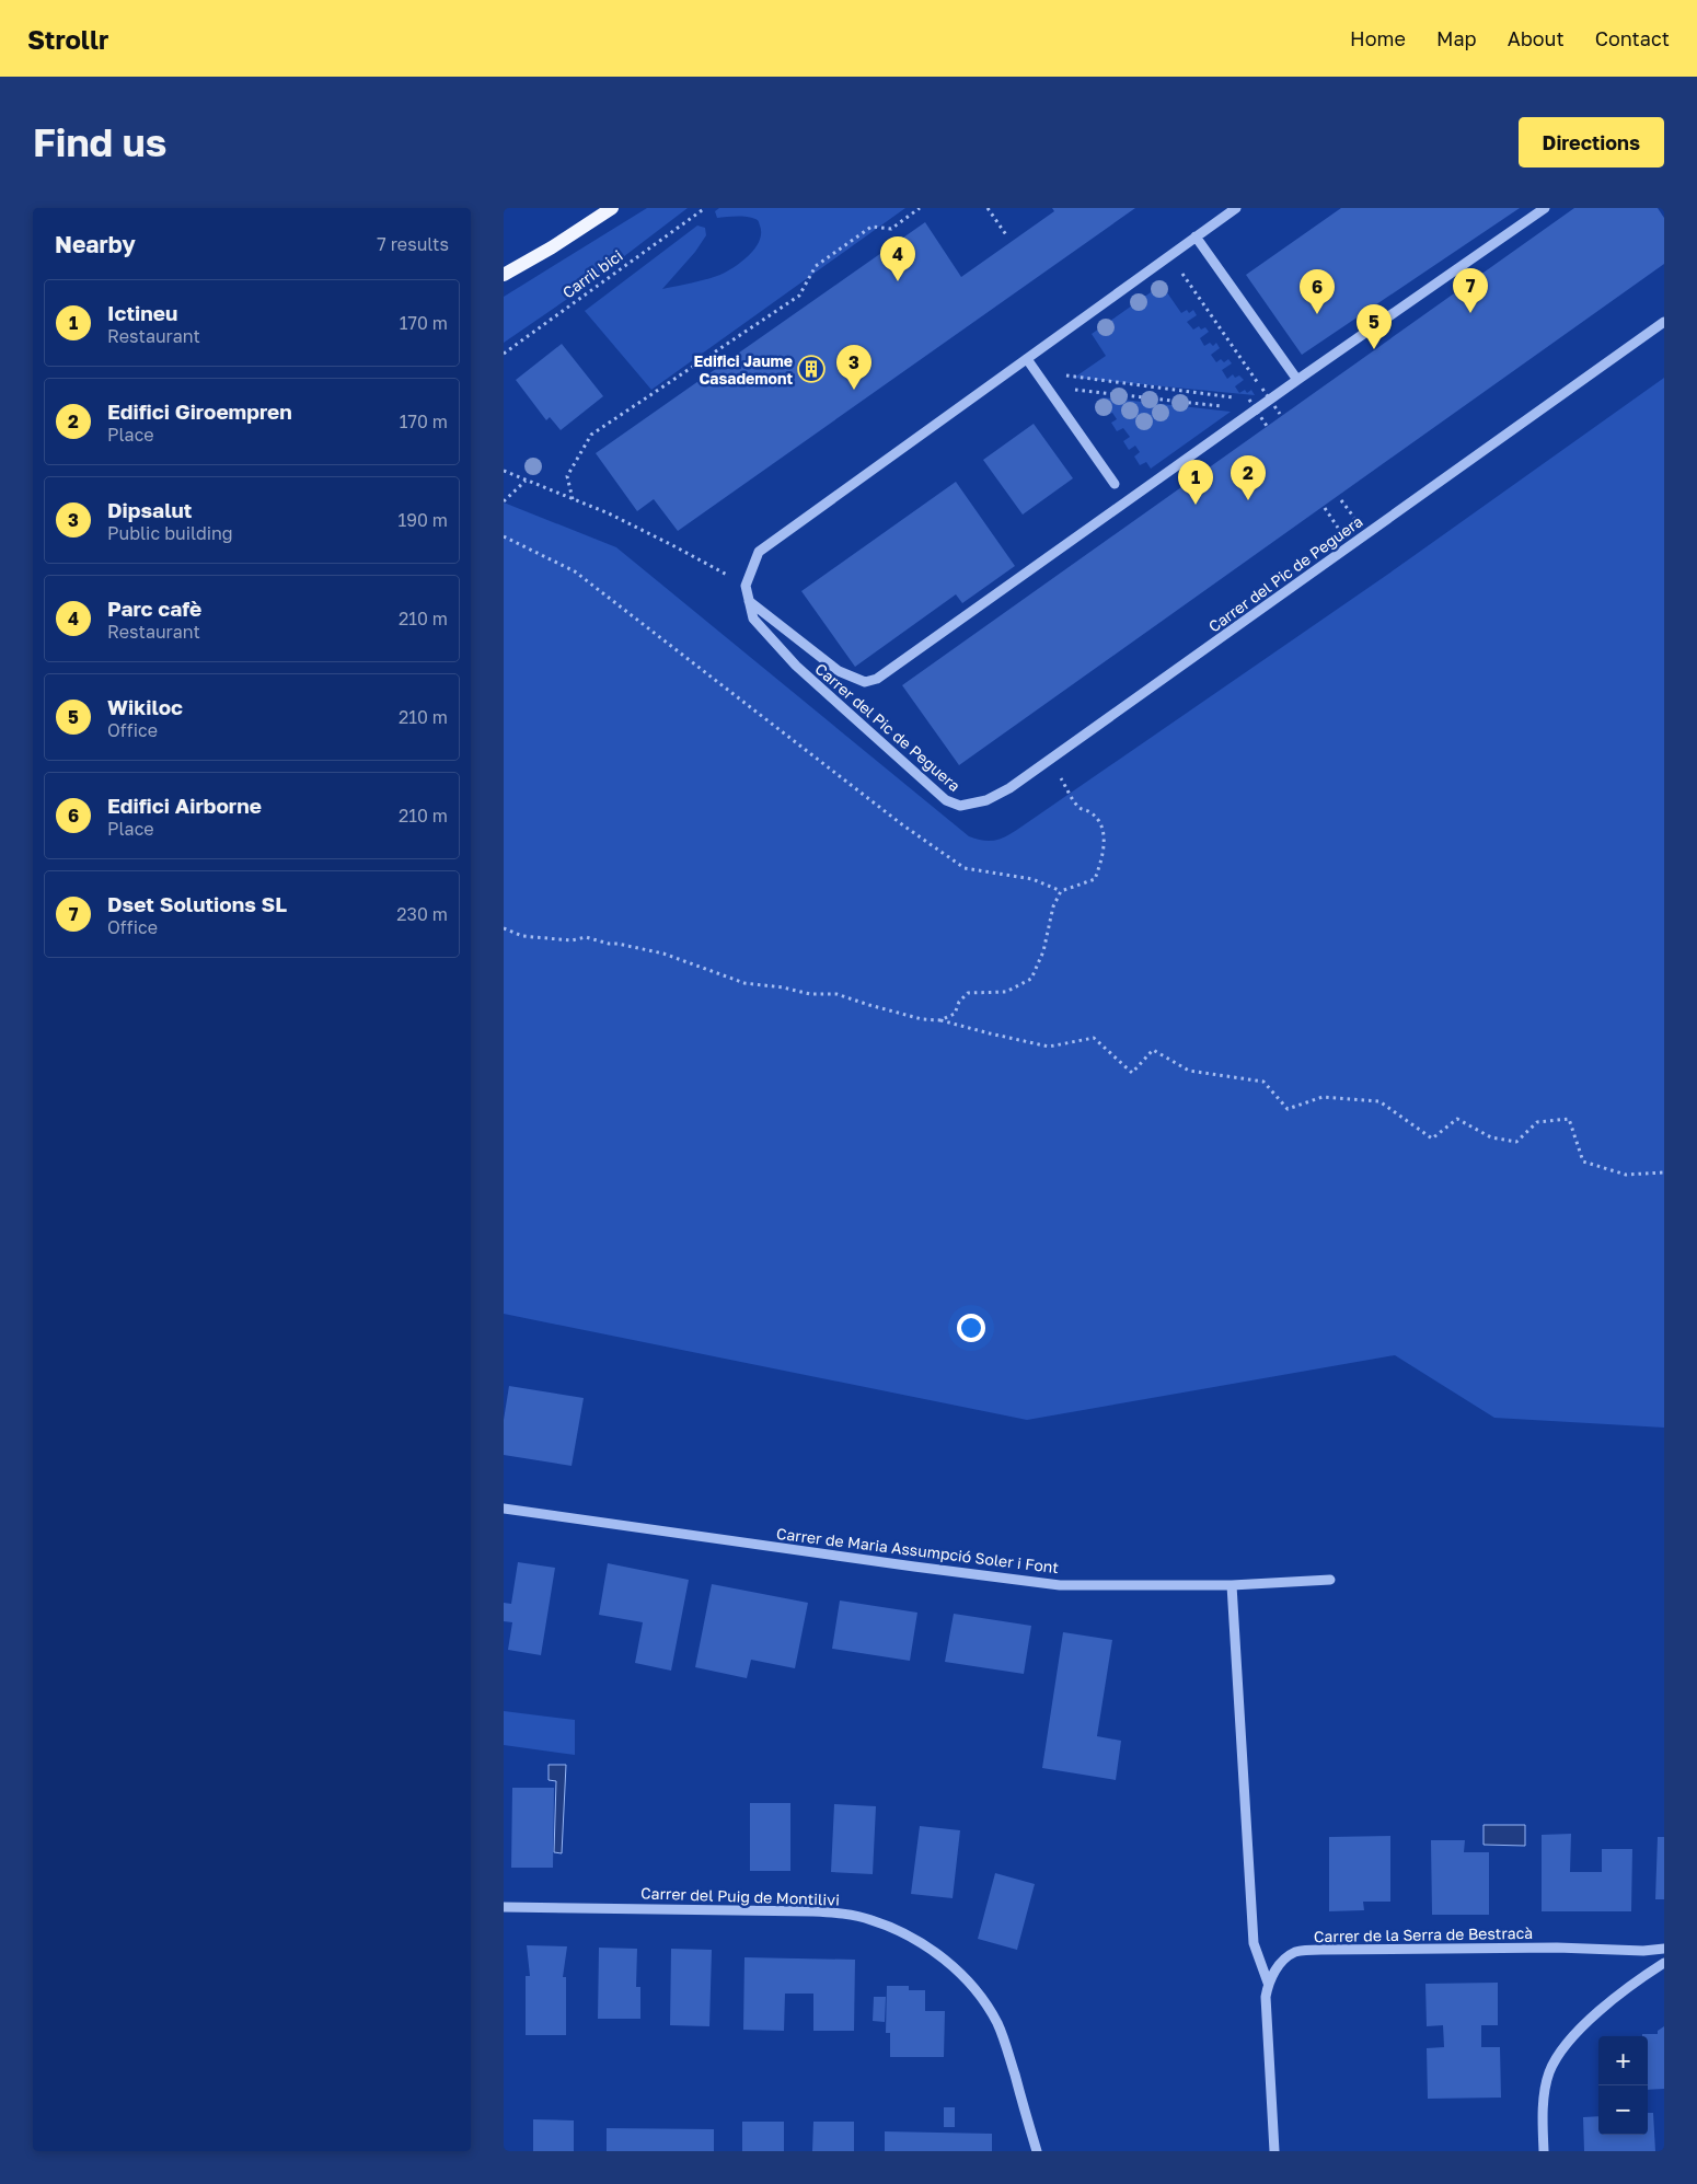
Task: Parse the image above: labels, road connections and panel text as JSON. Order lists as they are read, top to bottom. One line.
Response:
{"streets":{"street":["Carrer del Pic de Peguera","Carrer de Maria Assumpció Soler i Font","Carrer del Puig de Montilivi","Carrer de la Serra de Bestracà"],"path":["Carril bici"]},"places":{"building":["Edifici Jaume Casademont"]},"page":{"header":"Strollr","nav":["Home","Map","About","Contact"],"buttons":"Directions","title":"Find us","heading":["Nearby","7 results"],"pins":["4","7","6","5","3","2","1"],"list":[{"mark":"1","name":"Ictineu","note":"Restaurant","value":"170 m"},{"mark":"2","name":"Edifici Giroempren","note":"Place","value":"170 m"},{"mark":"3","name":"Dipsalut","note":"Public building","value":"190 m"},{"mark":"4","name":"Parc cafè","note":"Restaurant","value":"210 m"},{"mark":"5","name":"Wikiloc","note":"Office","value":"210 m"},{"mark":"6","name":"Edifici Airborne","note":"Place","value":"210 m"},{"mark":"7","name":"Dset Solutions SL","note":"Office","value":"230 m"}],"map_buttons":["+","−"]}}
